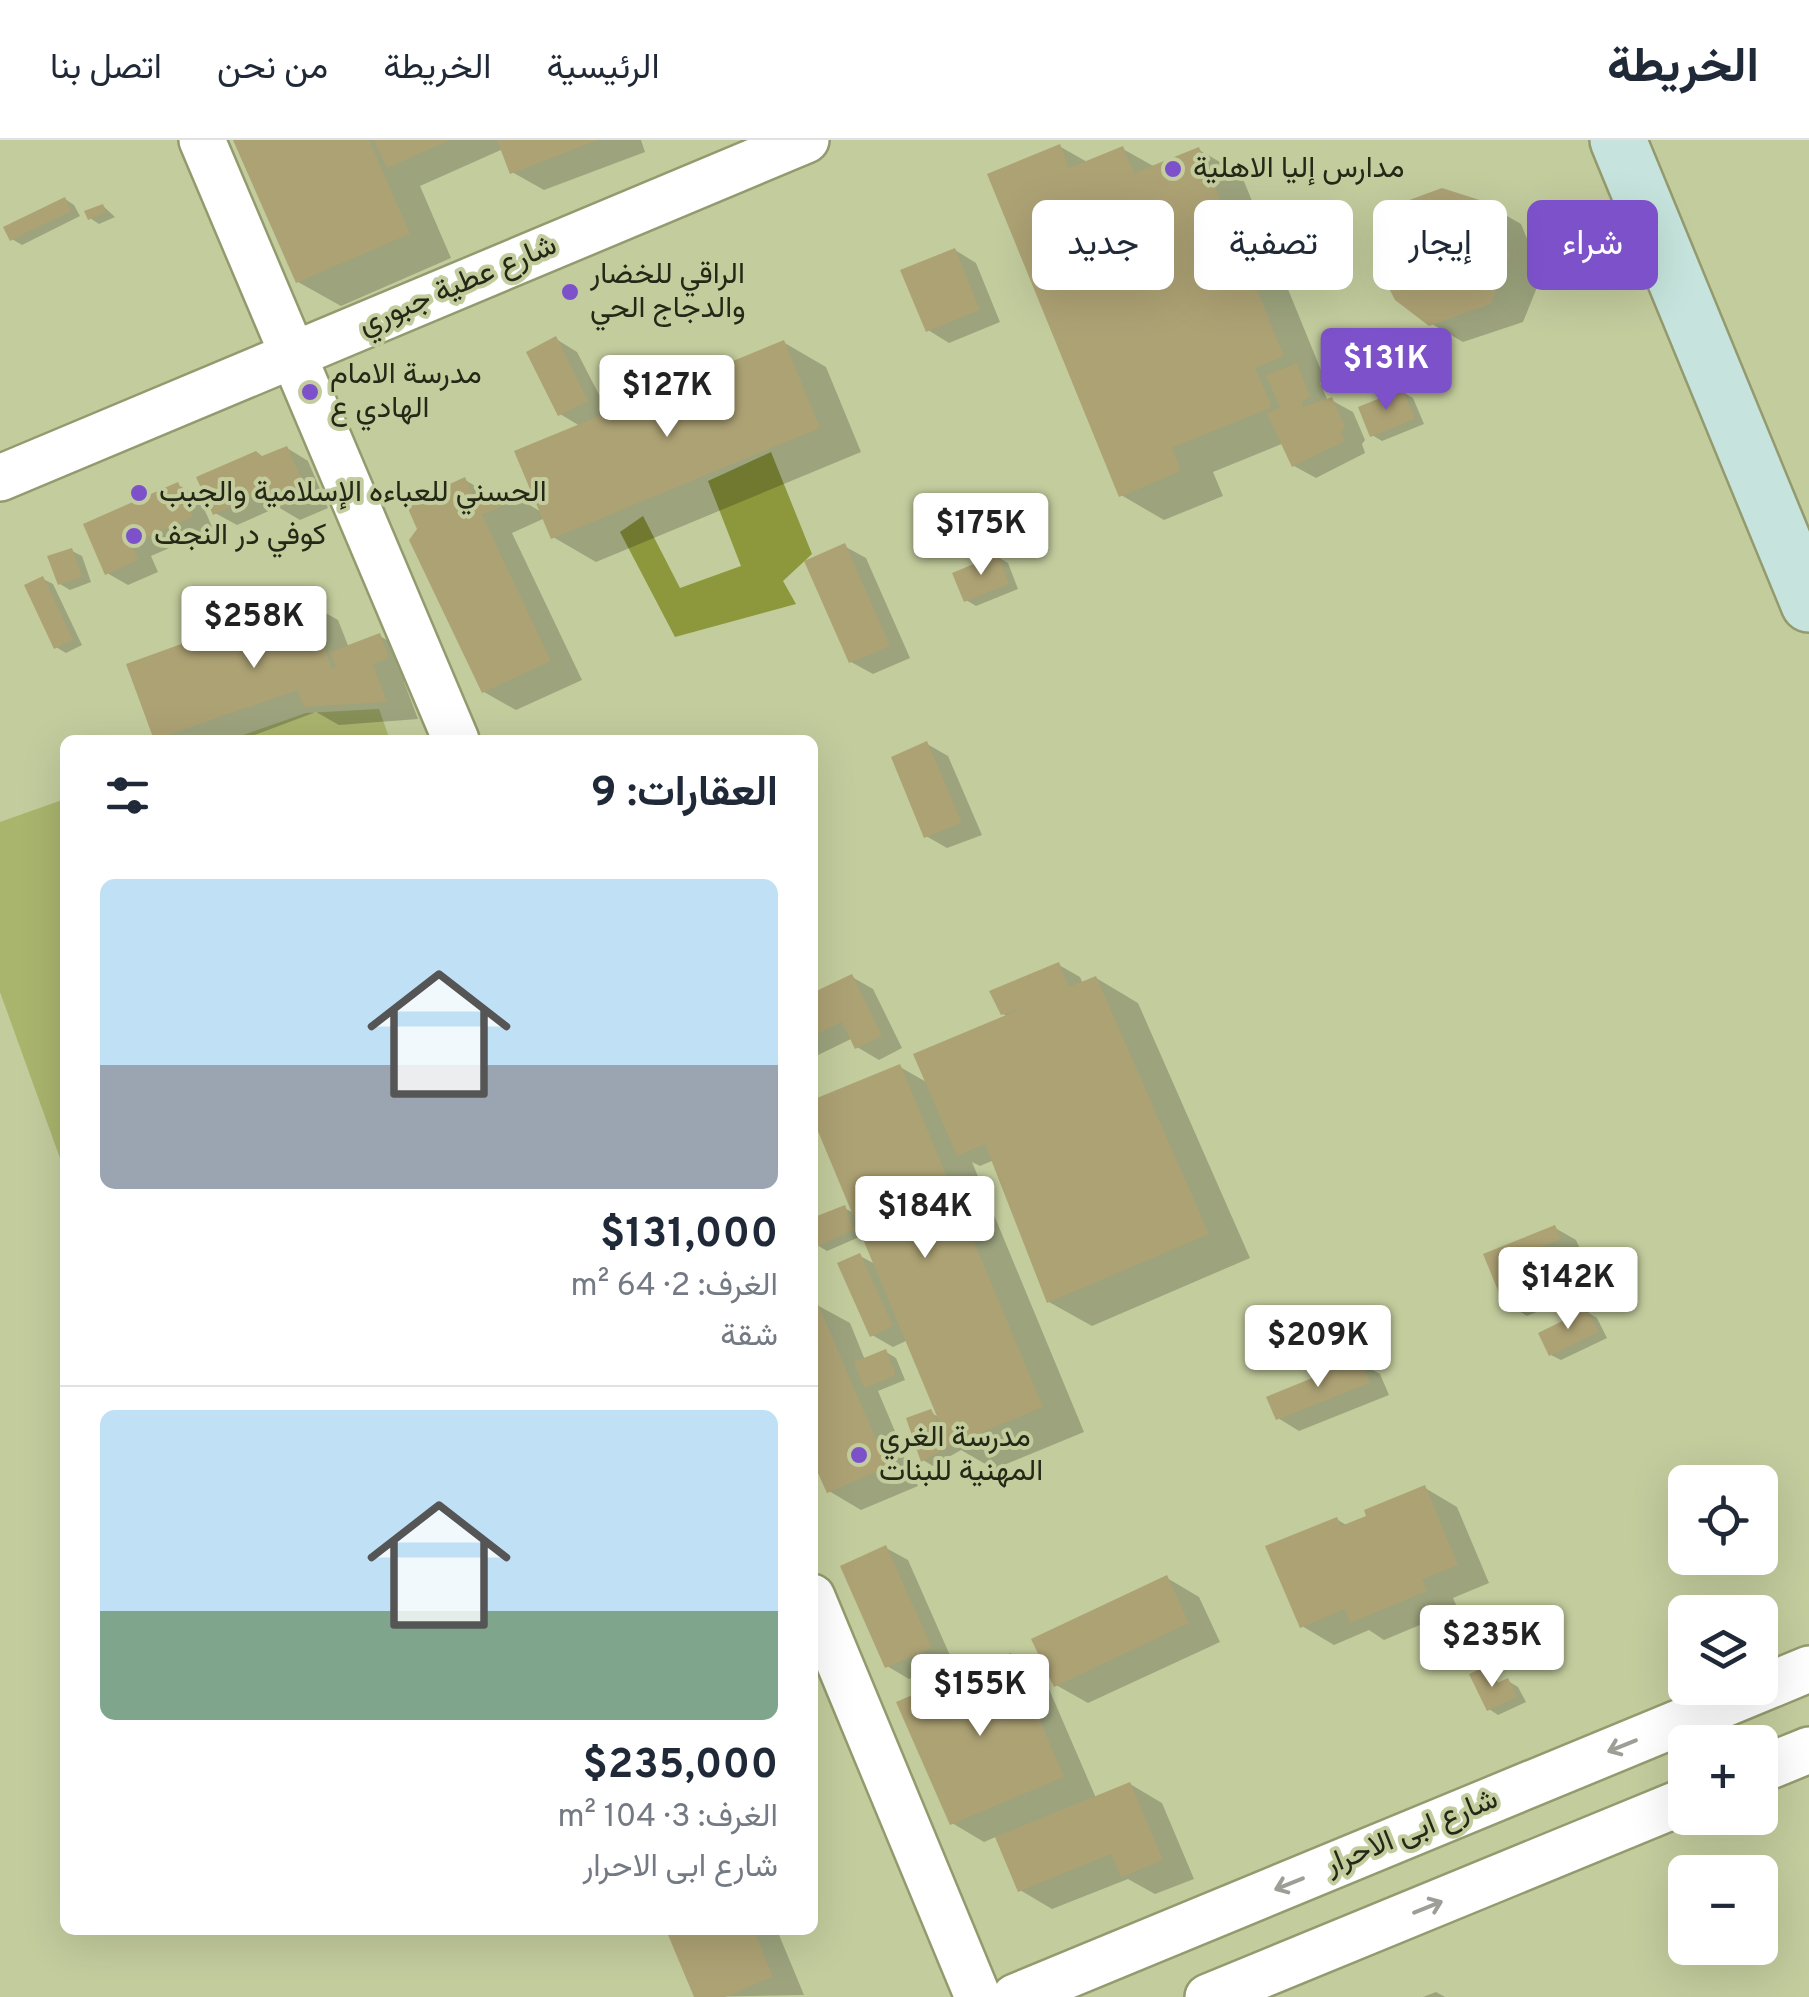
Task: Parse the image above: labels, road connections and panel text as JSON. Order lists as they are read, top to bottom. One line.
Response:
{"streets":{"street":["شارع عطية جبوري","شارع ابی الاحرار"]},"places":["مدارس إليا الاهلية","الراقي للخضار والدجاج الحي","مدرسة الامام الهادي ع","الحسني للعباءه الإسلامية والجبب","كوفي در النجف","مدرسة الغري المهنية للبنات"],"page":{"header":"الخريطة","nav":["الرئيسية","الخريطة","من نحن","اتصل بنا"],"chip":["شراء","إيجار","تصفية","جديد"],"price":["$131K","$127K","$175K","$258K","$184K","$142K","$209K","$235K","$155K"],"heading":"العقارات: 9","list":[{"name":"$131,000","note":"الغرف: 2 · 64 m² · شقة"},{"name":"$235,000","note":"الغرف: 3 · 104 m² · شارع ابی الاحرار"}],"map_buttons":["+","−"]}}
